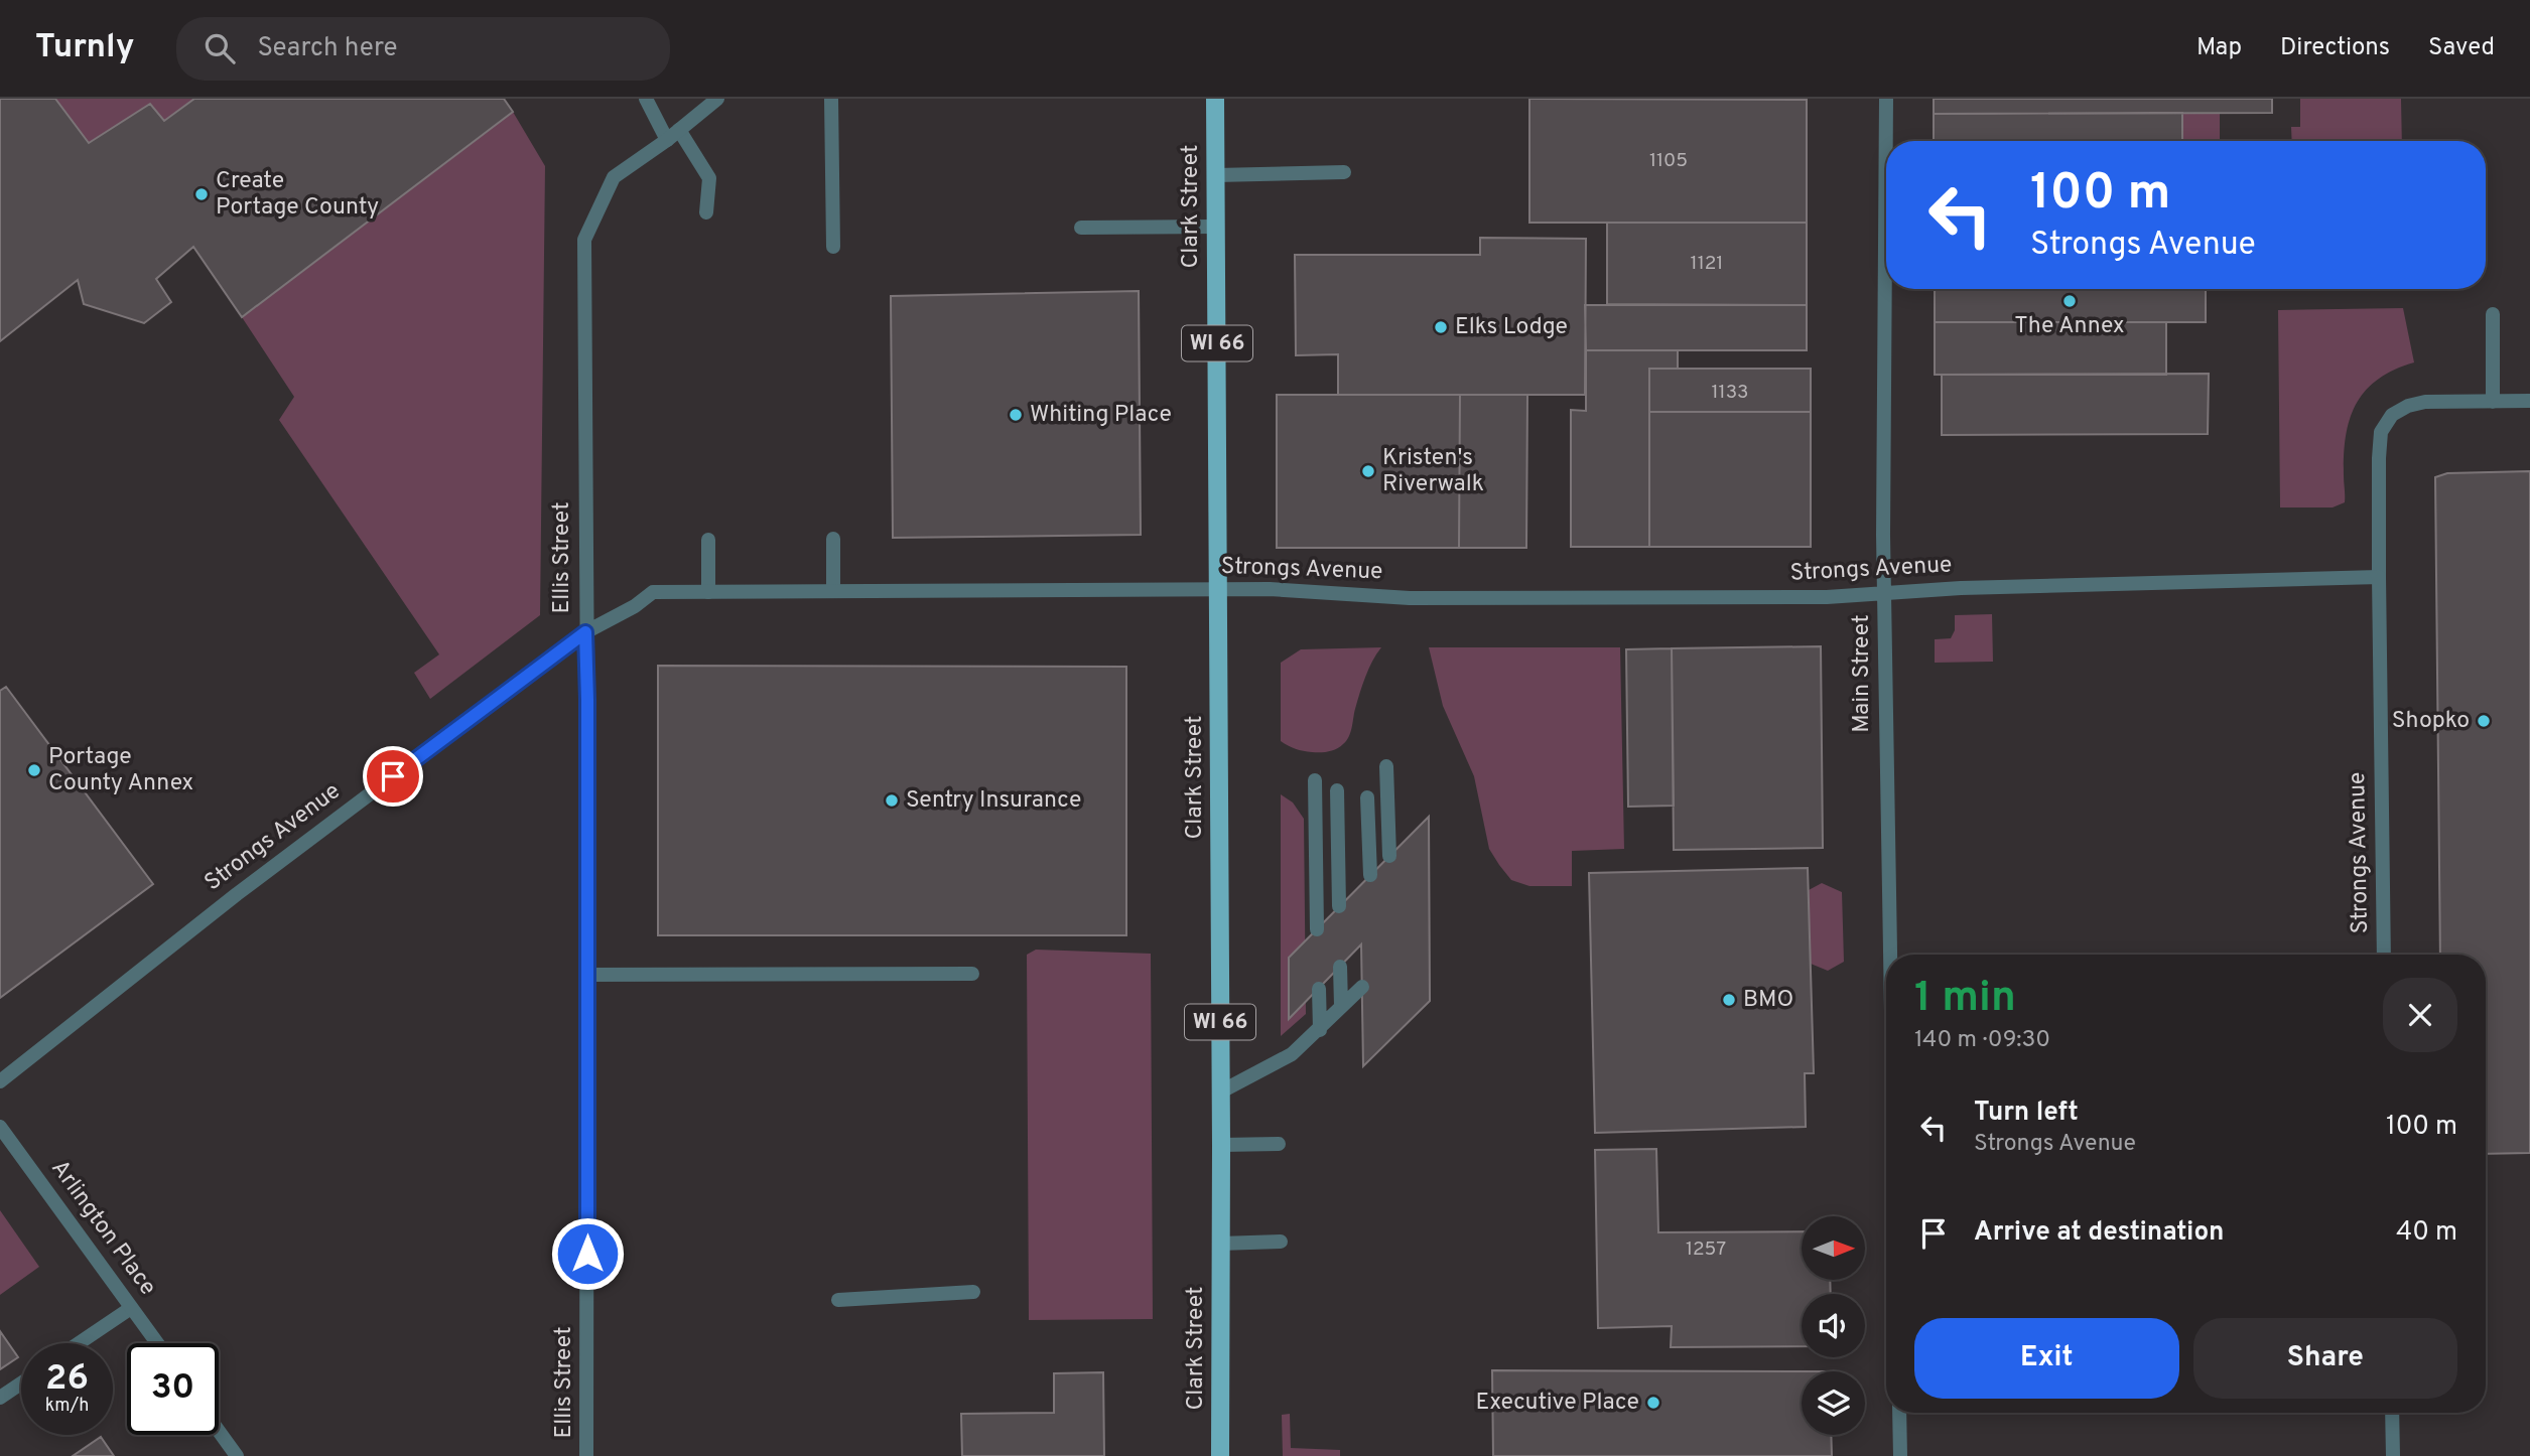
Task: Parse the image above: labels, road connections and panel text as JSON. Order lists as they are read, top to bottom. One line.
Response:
{"streets":{"main road":["Clark Street","WI 66"],"street":["Ellis Street","Strongs Avenue","Main Street","Arlington Place"]},"crossings":[["Clark Street","Strongs Avenue"],["Ellis Street","Strongs Avenue"],["Strongs Avenue","Main Street"]],"places":["Create Portage County","The Annex","Elks Lodge","Whiting Place","Kristen's Riverwalk","Shopko","Portage County Annex","Sentry Insurance","BMO","Executive Place"],"house_numbers":["1105","1121","1133","1257"],"north":"right","page":{"header":"Turnly","search":"Search here","nav":["Map","Directions","Saved"],"turn":["100 m","Strongs Avenue"],"heading":["1 min","140 m · 09:30"],"list":[{"name":"Turn left","note":"Strongs Avenue","value":"100 m"},{"name":"Arrive at destination","value":"40 m"}],"buttons":["Exit","Share"],"speed":"26 km/h","limit":"30"}}
